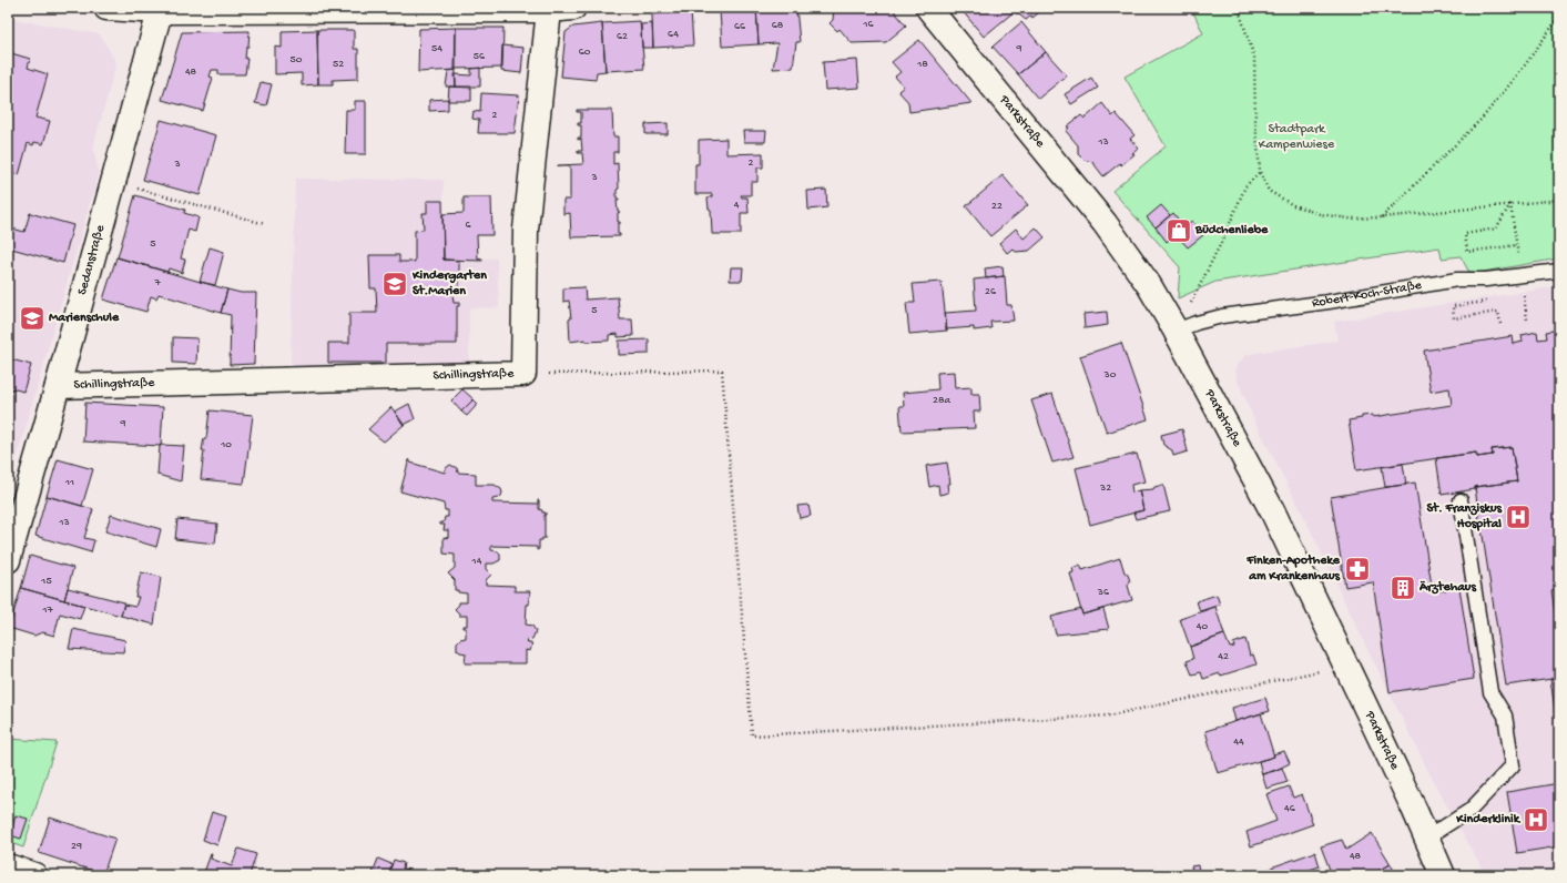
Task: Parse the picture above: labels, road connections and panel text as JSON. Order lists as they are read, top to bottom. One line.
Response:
{"streets":{"street":["Parkstraße","Sedanstraße","Schillingstraße"],"lane":["Robert-Koch-Straße"]},"crossings":[["Parkstraße","Robert-Koch-Straße"],["Sedanstraße","Schillingstraße"]],"parks":["Stadtpark Kampenwiese"],"places":{"shop":["Büdchenliebe"],"school or university":["Kindergarten St.Marien","Marienschule"],"hospital":["St. Franziskus Hospital","Kinderklinik"],"pharmacy":["Finken-Apotheke am Krankenhaus"],"building":["Ärztehaus"]},"house_numbers":["16","68","66","64","62","54","9","60","56","50","52","18","48","2","13","2","3","3","4","22","6","5","7","26","5","30","28a","9","10","11","32","13","14","15","36","17","40","42","44","46","29","48"]}
